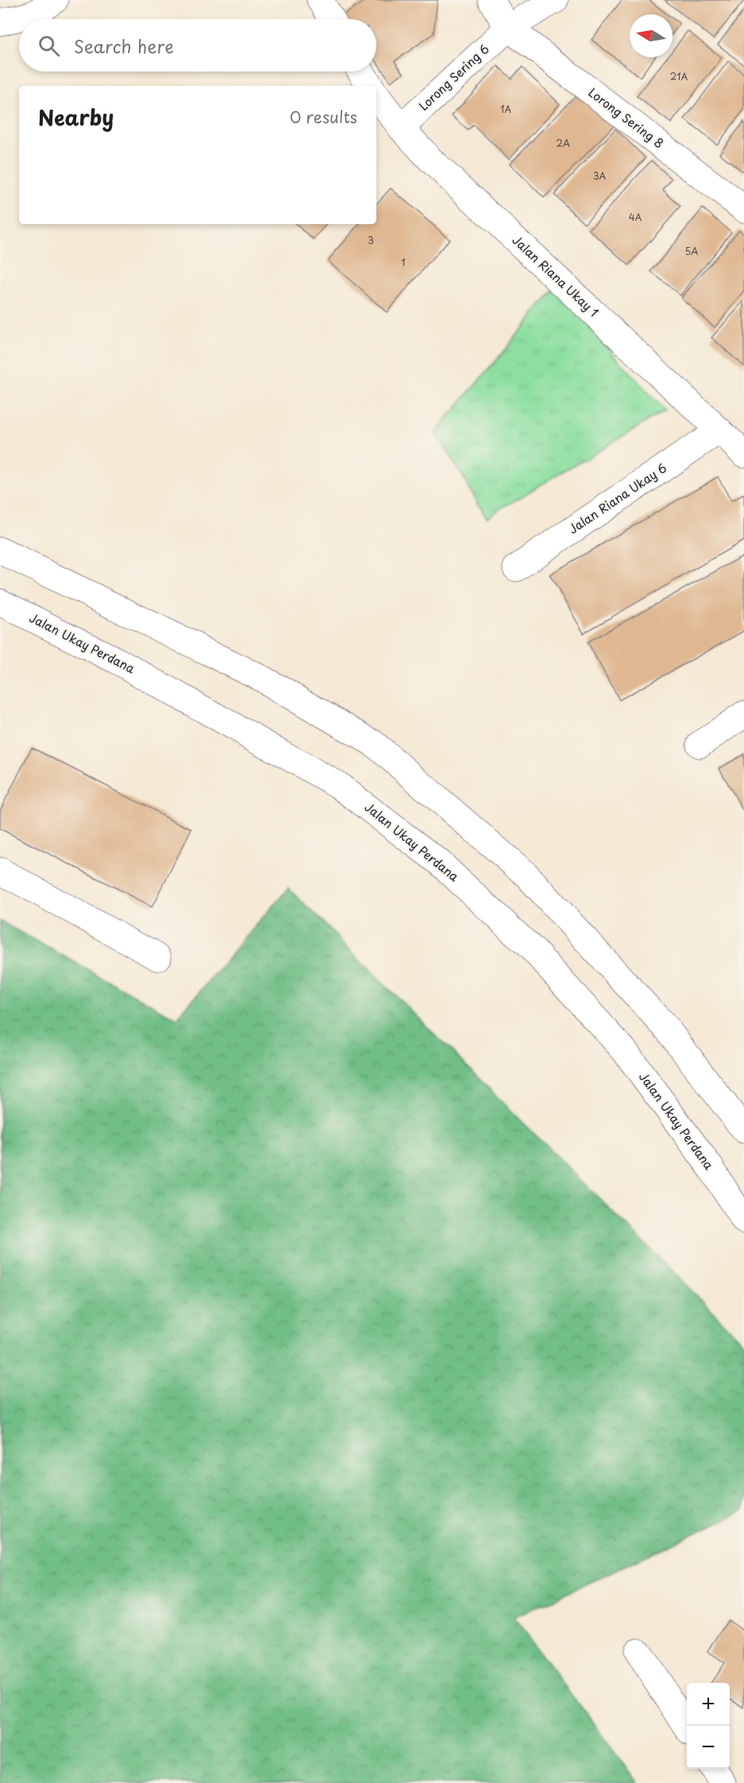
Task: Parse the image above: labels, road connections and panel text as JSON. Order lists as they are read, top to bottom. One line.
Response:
{"streets":{"street":["Lorong Sering 6","Lorong Sering 8","Jalan Riana Ukay 1","Jalan Riana Ukay 6","Jalan Ukay Perdana"]},"crossings":[["Lorong Sering 6","Lorong Sering 8"],["Lorong Sering 6","Jalan Riana Ukay 1"],["Jalan Riana Ukay 1","Jalan Riana Ukay 6"]],"house_numbers":["21A","1A","2A","3A","4A","3","5A","1"],"north":"left","page":{"search":"Search here","heading":["Nearby","0 results"],"map_buttons":["+","−"]}}
